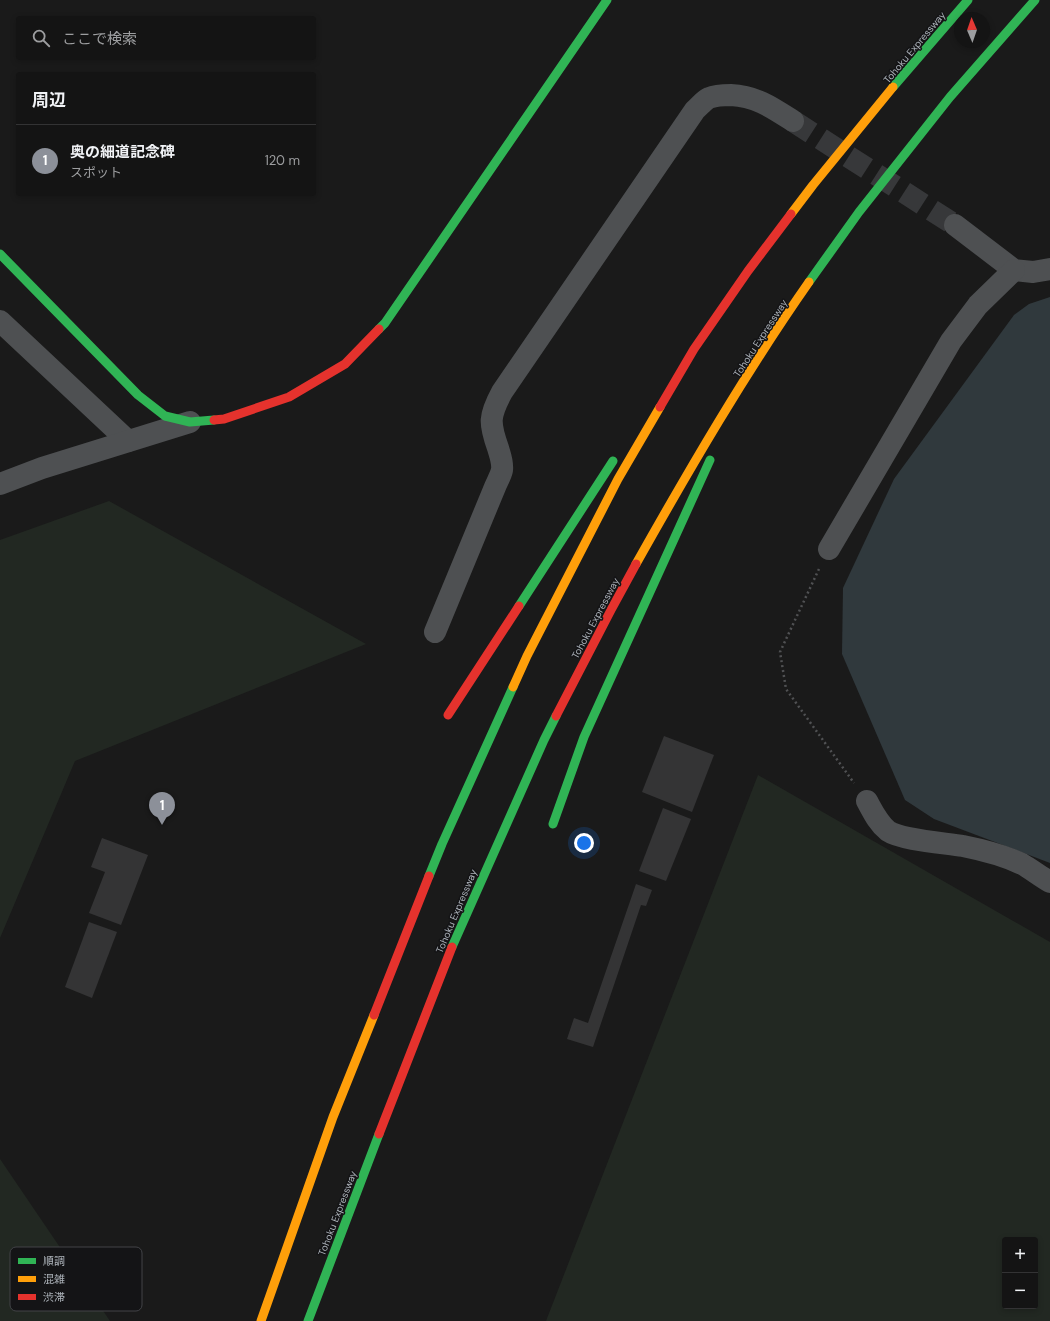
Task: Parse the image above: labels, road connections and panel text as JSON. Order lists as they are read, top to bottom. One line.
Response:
{"streets":{"main road":["Tohoku Expressway"]},"legend":["順調","混雑","渋滞"],"north":"top","page":{"search":"ここで検索","heading":"周辺","list":[{"mark":"1","name":"奥の細道記念碑","note":"スポット","value":"120 m"}],"pins":"1","map_buttons":["+","−"]}}
